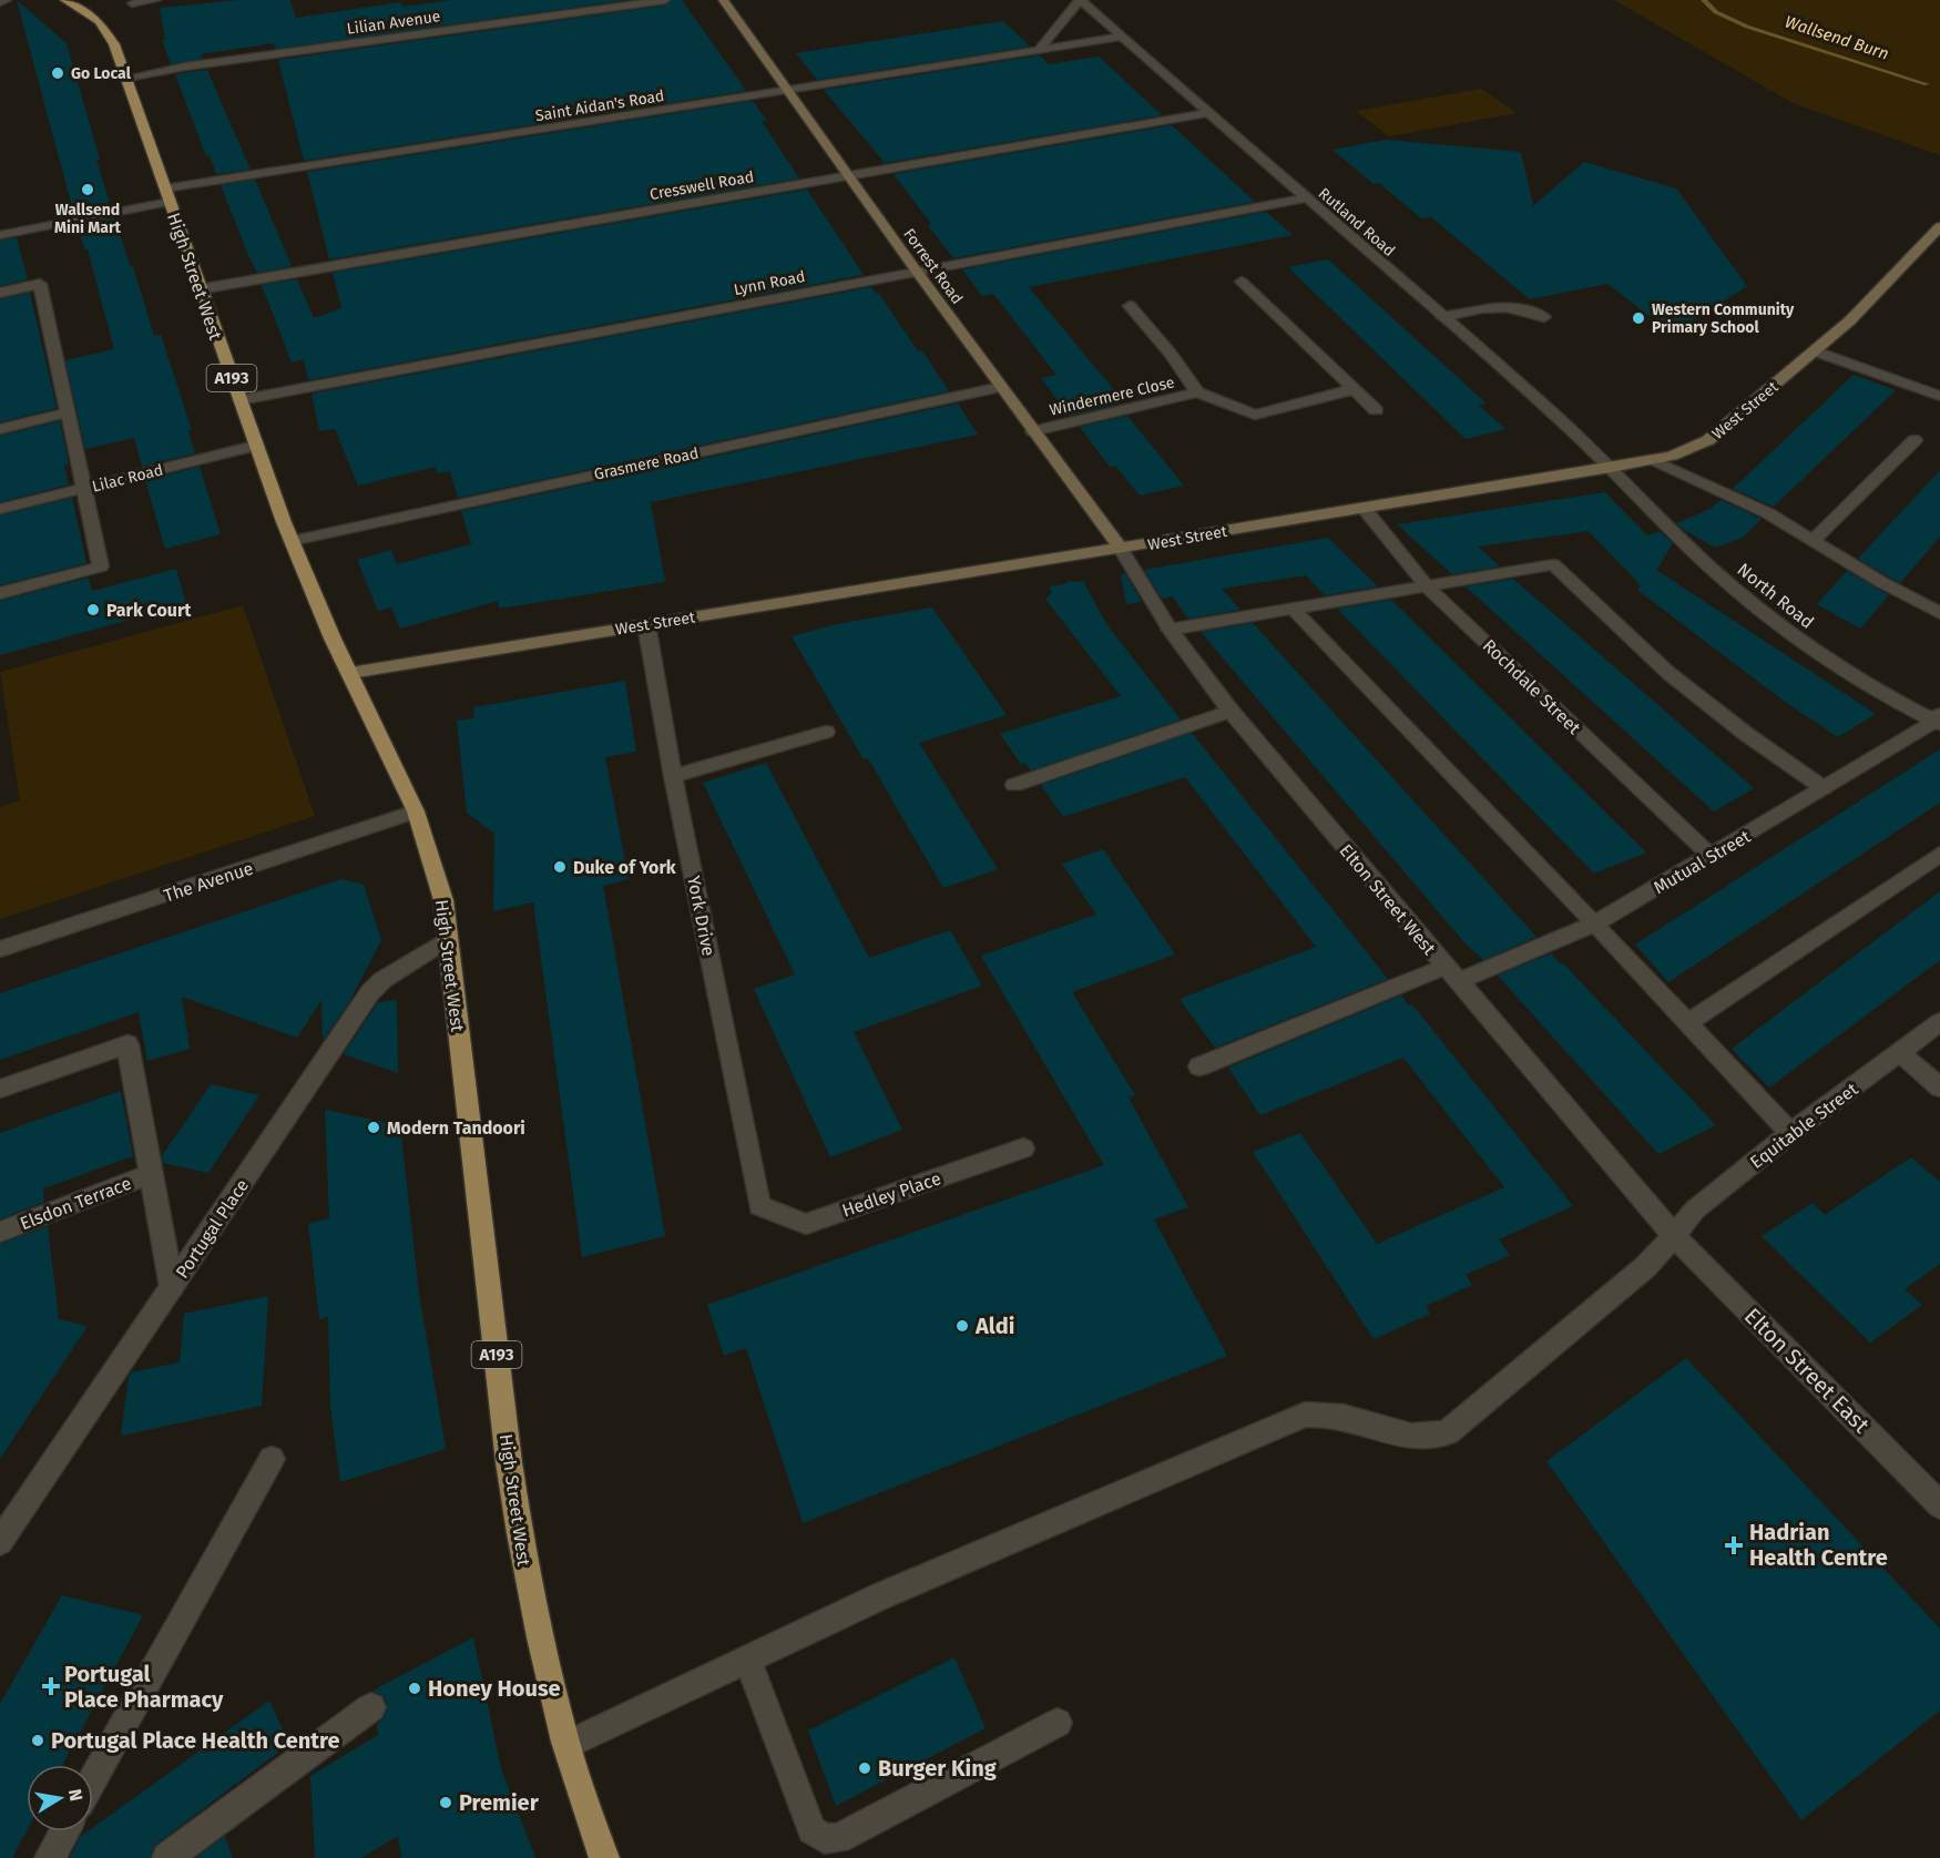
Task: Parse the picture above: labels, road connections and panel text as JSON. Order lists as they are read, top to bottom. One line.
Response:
{"streets":{"main road":["High Street West","A193"],"street":["Lilian Avenue","Saint Aidan's Road","Cresswell Road","Rutland Road","Forrest Road","Lynn Road","Windermere Close","West Street","Grasmere Road","Lilac Road","North Road","Rochdale Street","Mutual Street","The Avenue","Elton Street West","York Drive","Equitable Street","Hedley Place","Elsdon Terrace","Portugal Place","Elton Street East"]},"crossings":[["Lilian Avenue","High Street West"],["Lilian Avenue","A193"],["Saint Aidan's Road","Rutland Road"],["Saint Aidan's Road","Forrest Road"],["Saint Aidan's Road","High Street West"],["Cresswell Road","Rutland Road"],["Cresswell Road","Forrest Road"],["Cresswell Road","High Street West"],["Rutland Road","Lynn Road"],["Rutland Road","West Street"],["Rutland Road","North Road"],["Forrest Road","Lynn Road"],["Forrest Road","Windermere Close"],["Forrest Road","West Street"],["Forrest Road","Grasmere Road"],["Forrest Road","Elton Street West"],["High Street West","Lynn Road"],["High Street West","A193"],["High Street West","West Street"],["High Street West","Grasmere Road"],["High Street West","Lilac Road"],["High Street West","The Avenue"],["High Street West","Equitable Street"],["High Street West","Portugal Place"],["West Street","North Road"],["West Street","Rochdale Street"],["West Street","Elton Street West"],["West Street","York Drive"],["North Road","Mutual Street"],["Rochdale Street","Mutual Street"],["Mutual Street","Elton Street West"],["Elton Street West","Equitable Street"],["Elton Street West","Elton Street East"],["York Drive","Hedley Place"],["Equitable Street","Elton Street East"]],"water":["Wallsend Burn"],"places":{"other":["Go Local","Wallsend Mini Mart","Western Community Primary School","Park Court","Duke of York","Modern Tandoori","Aldi","Honey House","Portugal Place Health Centre","Burger King","Premier"],"health":["Hadrian Health Centre","Portugal Place Pharmacy"]},"north":"right"}
